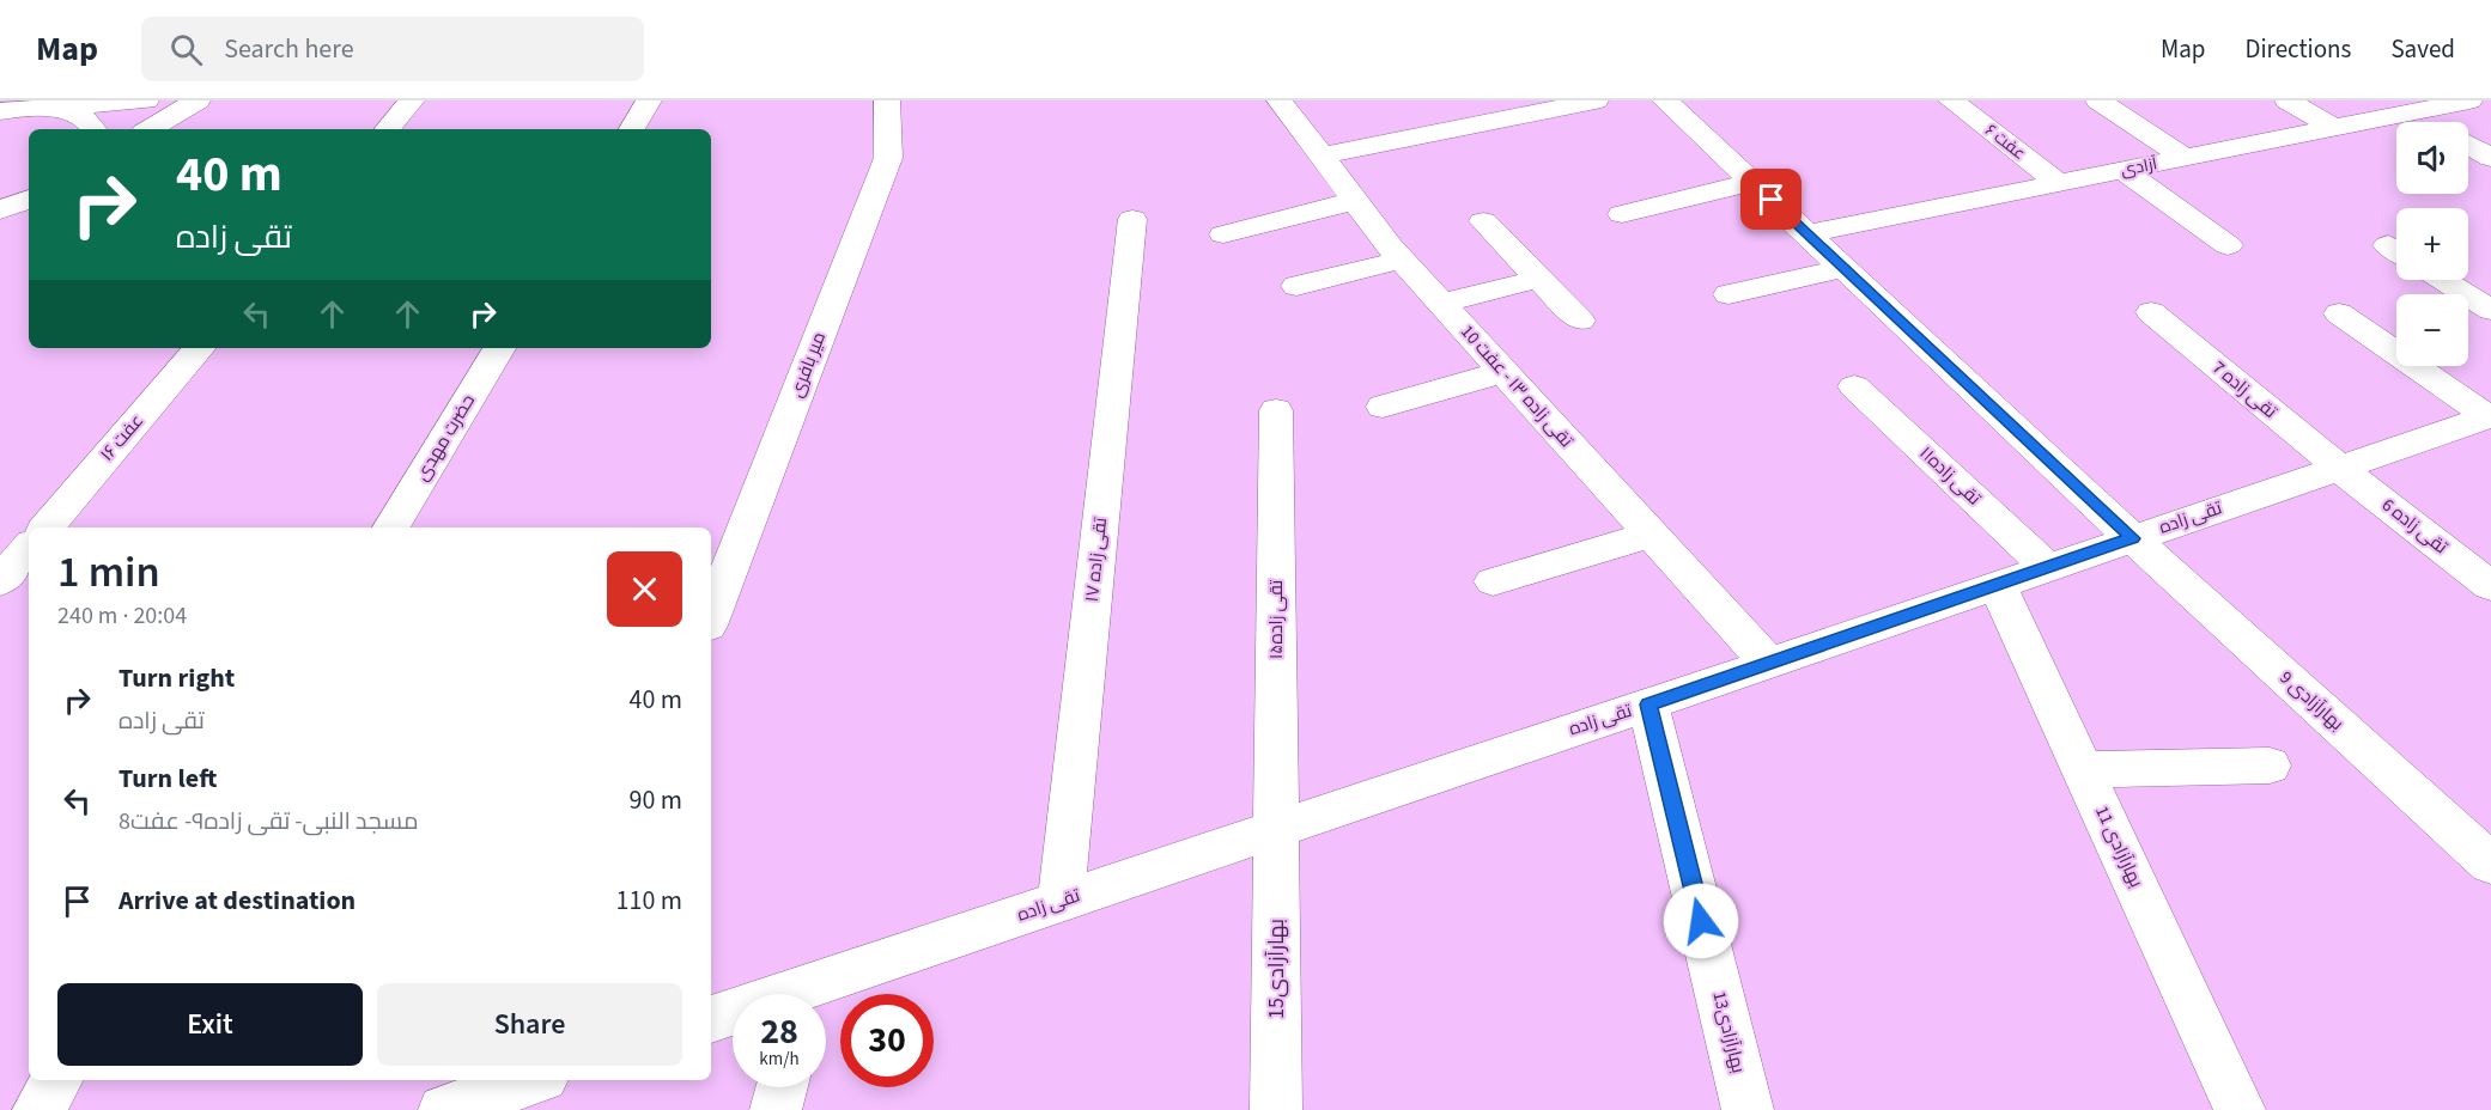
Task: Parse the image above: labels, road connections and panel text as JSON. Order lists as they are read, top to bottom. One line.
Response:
{"streets":{"street":["عفت ۶","آزادی","میر بافری","تقی زاده ۱۳ - عفت 10","تقی زاده 7","عفت ۱۶","حضرت مهدی","تقی زاده۱۱","تقی زاده","تقی زاده 6","تقی زاده ۱۷","تقی زاده۱۵","بهارآزادی 9","بهارآزادی 11","بهارآزادی15","بهارآزادی13"]},"crossings":[["عفت ۶","آزادی"],["آزادی","بهارآزادی 9"],["تقی زاده ۱۳ - عفت 10","تقی زاده"],["تقی زاده 7","تقی زاده"],["تقی زاده 7","تقی زاده 6"],["تقی زاده۱۱","تقی زاده"],["تقی زاده","تقی زاده 6"],["تقی زاده","تقی زاده ۱۷"],["تقی زاده","تقی زاده۱۵"],["تقی زاده","بهارآزادی 9"],["تقی زاده","بهارآزادی 11"],["تقی زاده","بهارآزادی15"],["تقی زاده","بهارآزادی13"],["تقی زاده۱۵","بهارآزادی15"]],"page":{"header":"Map","search":"Search here","nav":["Map","Directions","Saved"],"map_buttons":["+","−"],"turn":["40 m","تقی زاده"],"heading":["1 min","240 m · 20:04"],"list":[{"name":"Turn right","note":"تقی زاده","value":"40 m"},{"name":"Turn left","note":"مسجد النبی- تقی زاده۹- عفت8","value":"90 m"},{"name":"Arrive at destination","value":"110 m"}],"buttons":["Exit","Share"],"speed":"28 km/h","limit":"30"}}
